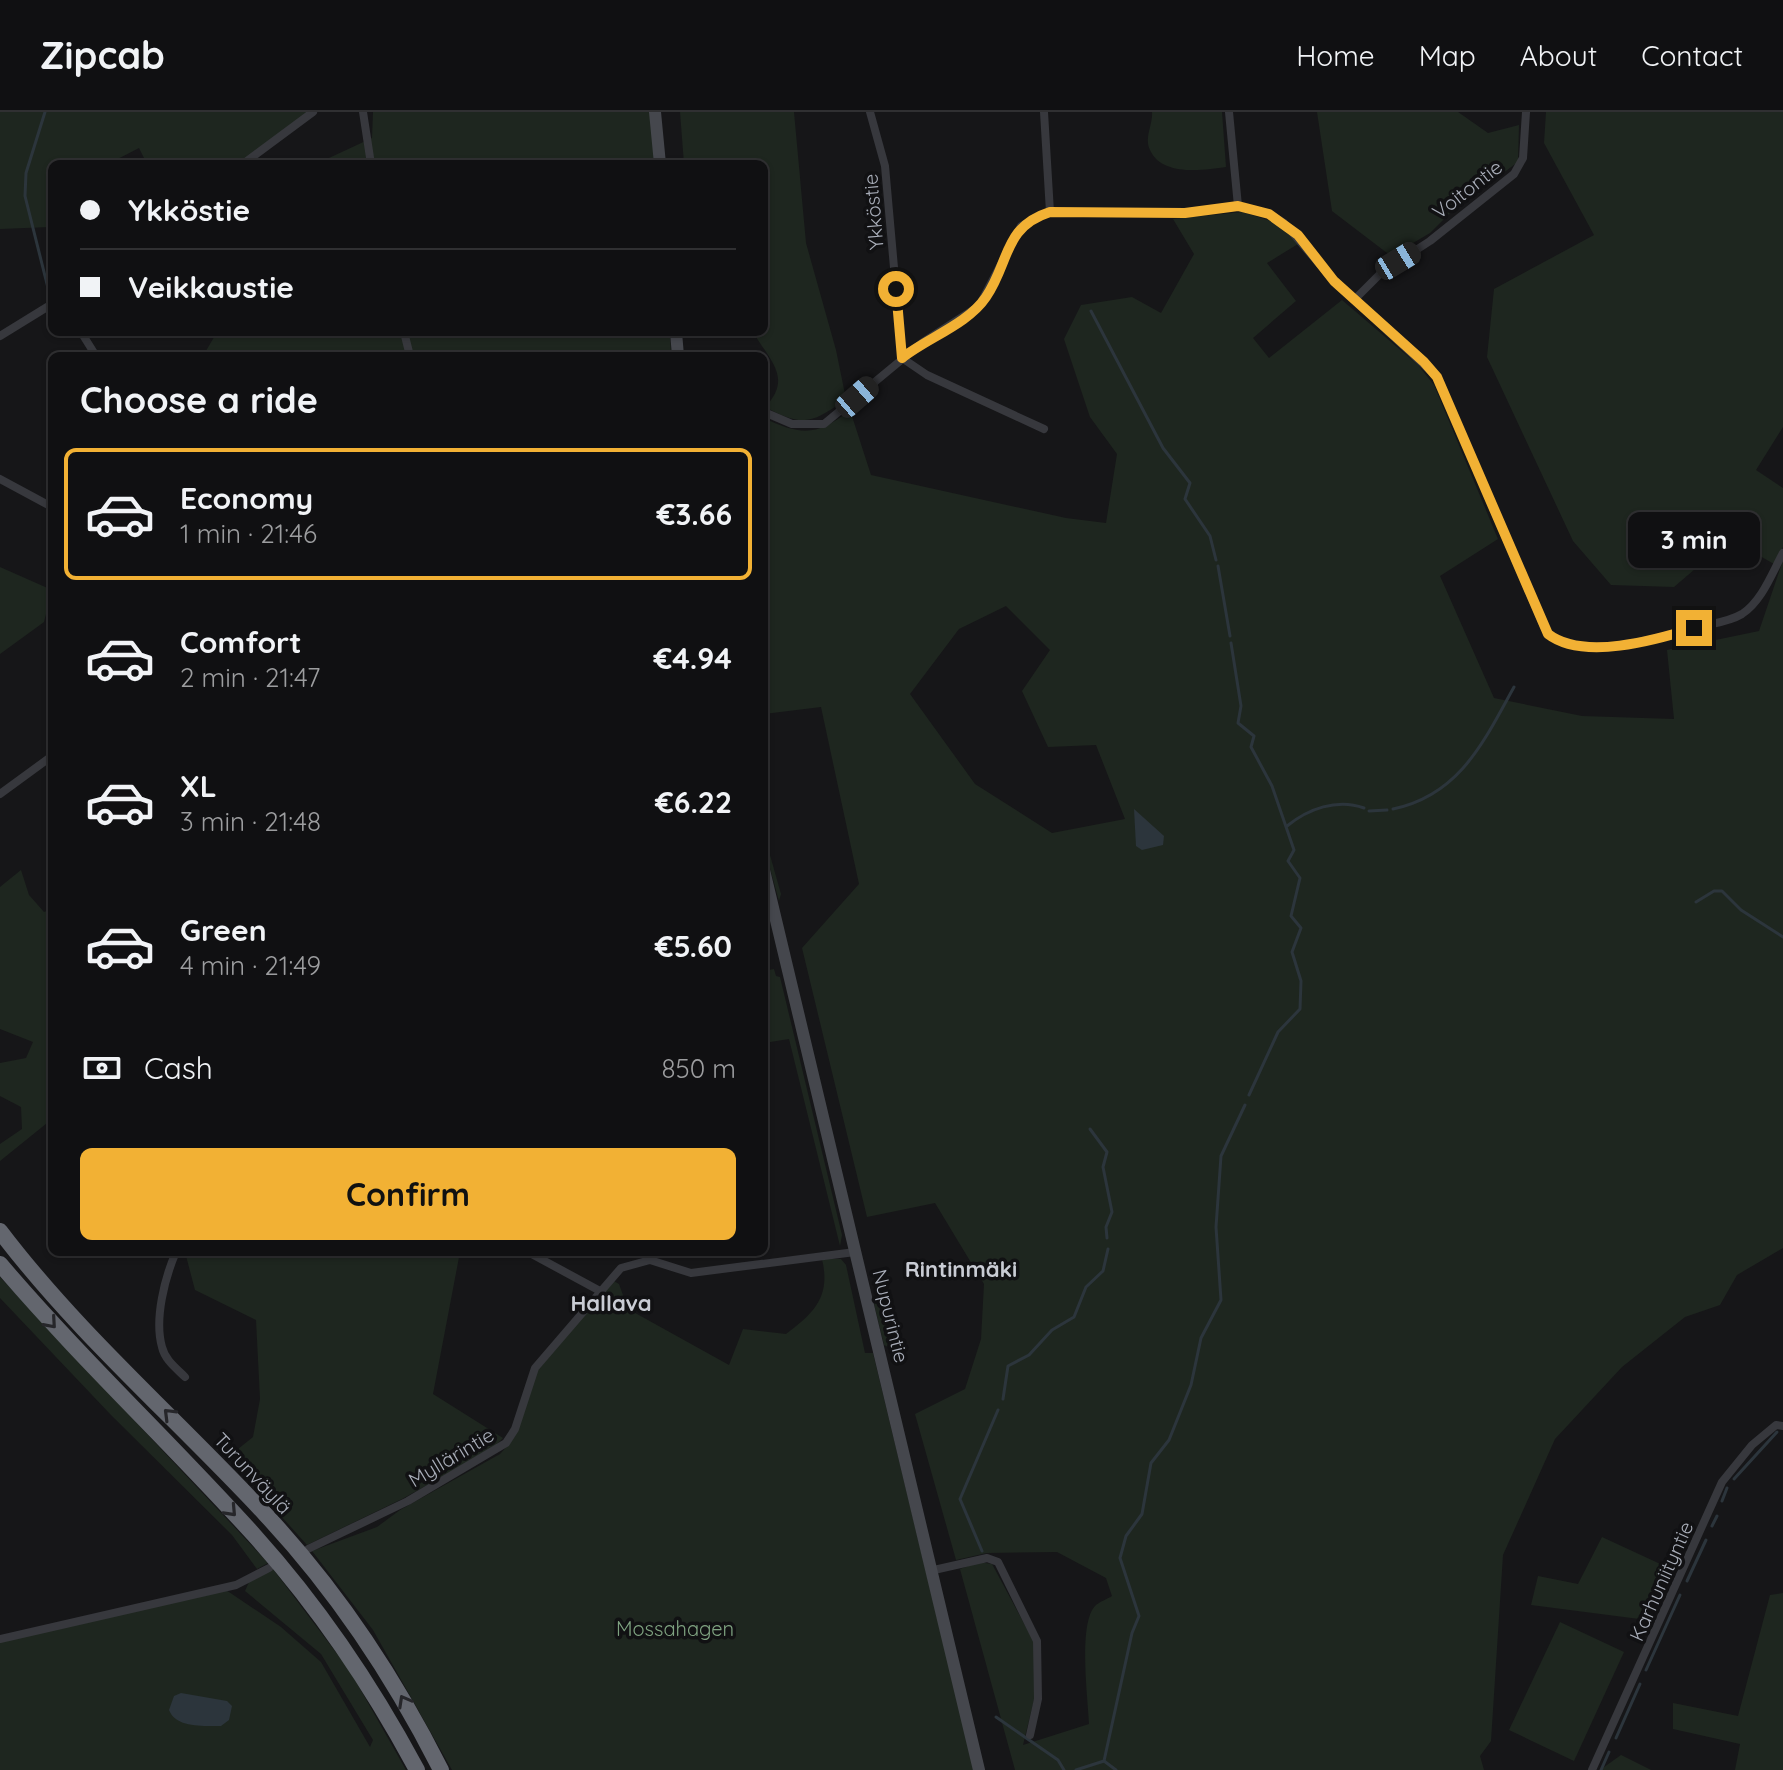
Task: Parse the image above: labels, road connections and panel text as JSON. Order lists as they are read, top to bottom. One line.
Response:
{"streets":{"highway":["Turunväylä"],"main road":["Nupurintie"],"street":["Voitontie","Ykköstie","Myllärintie","Karhuniityntie"]},"crossings":[["Nupurintie","Myllärintie"]],"districts":["Rintinmäki","Hallava"],"parks":["Mossahagen"],"page":{"header":"Zipcab","nav":["Home","Map","About","Contact"],"banner":["Ykköstie","Veikkaustie"],"heading":"Choose a ride","list":[{"name":"Economy","note":"1 min · 21:46","value":"€3.66"},{"name":"Comfort","note":"2 min · 21:47","value":"€4.94"},{"name":"XL","note":"3 min · 21:48","value":"€6.22"},{"name":"Green","note":"4 min · 21:49","value":"€5.60"}],"bubble":"3 min","pay":["Cash","850 m"],"buttons":"Confirm"}}
